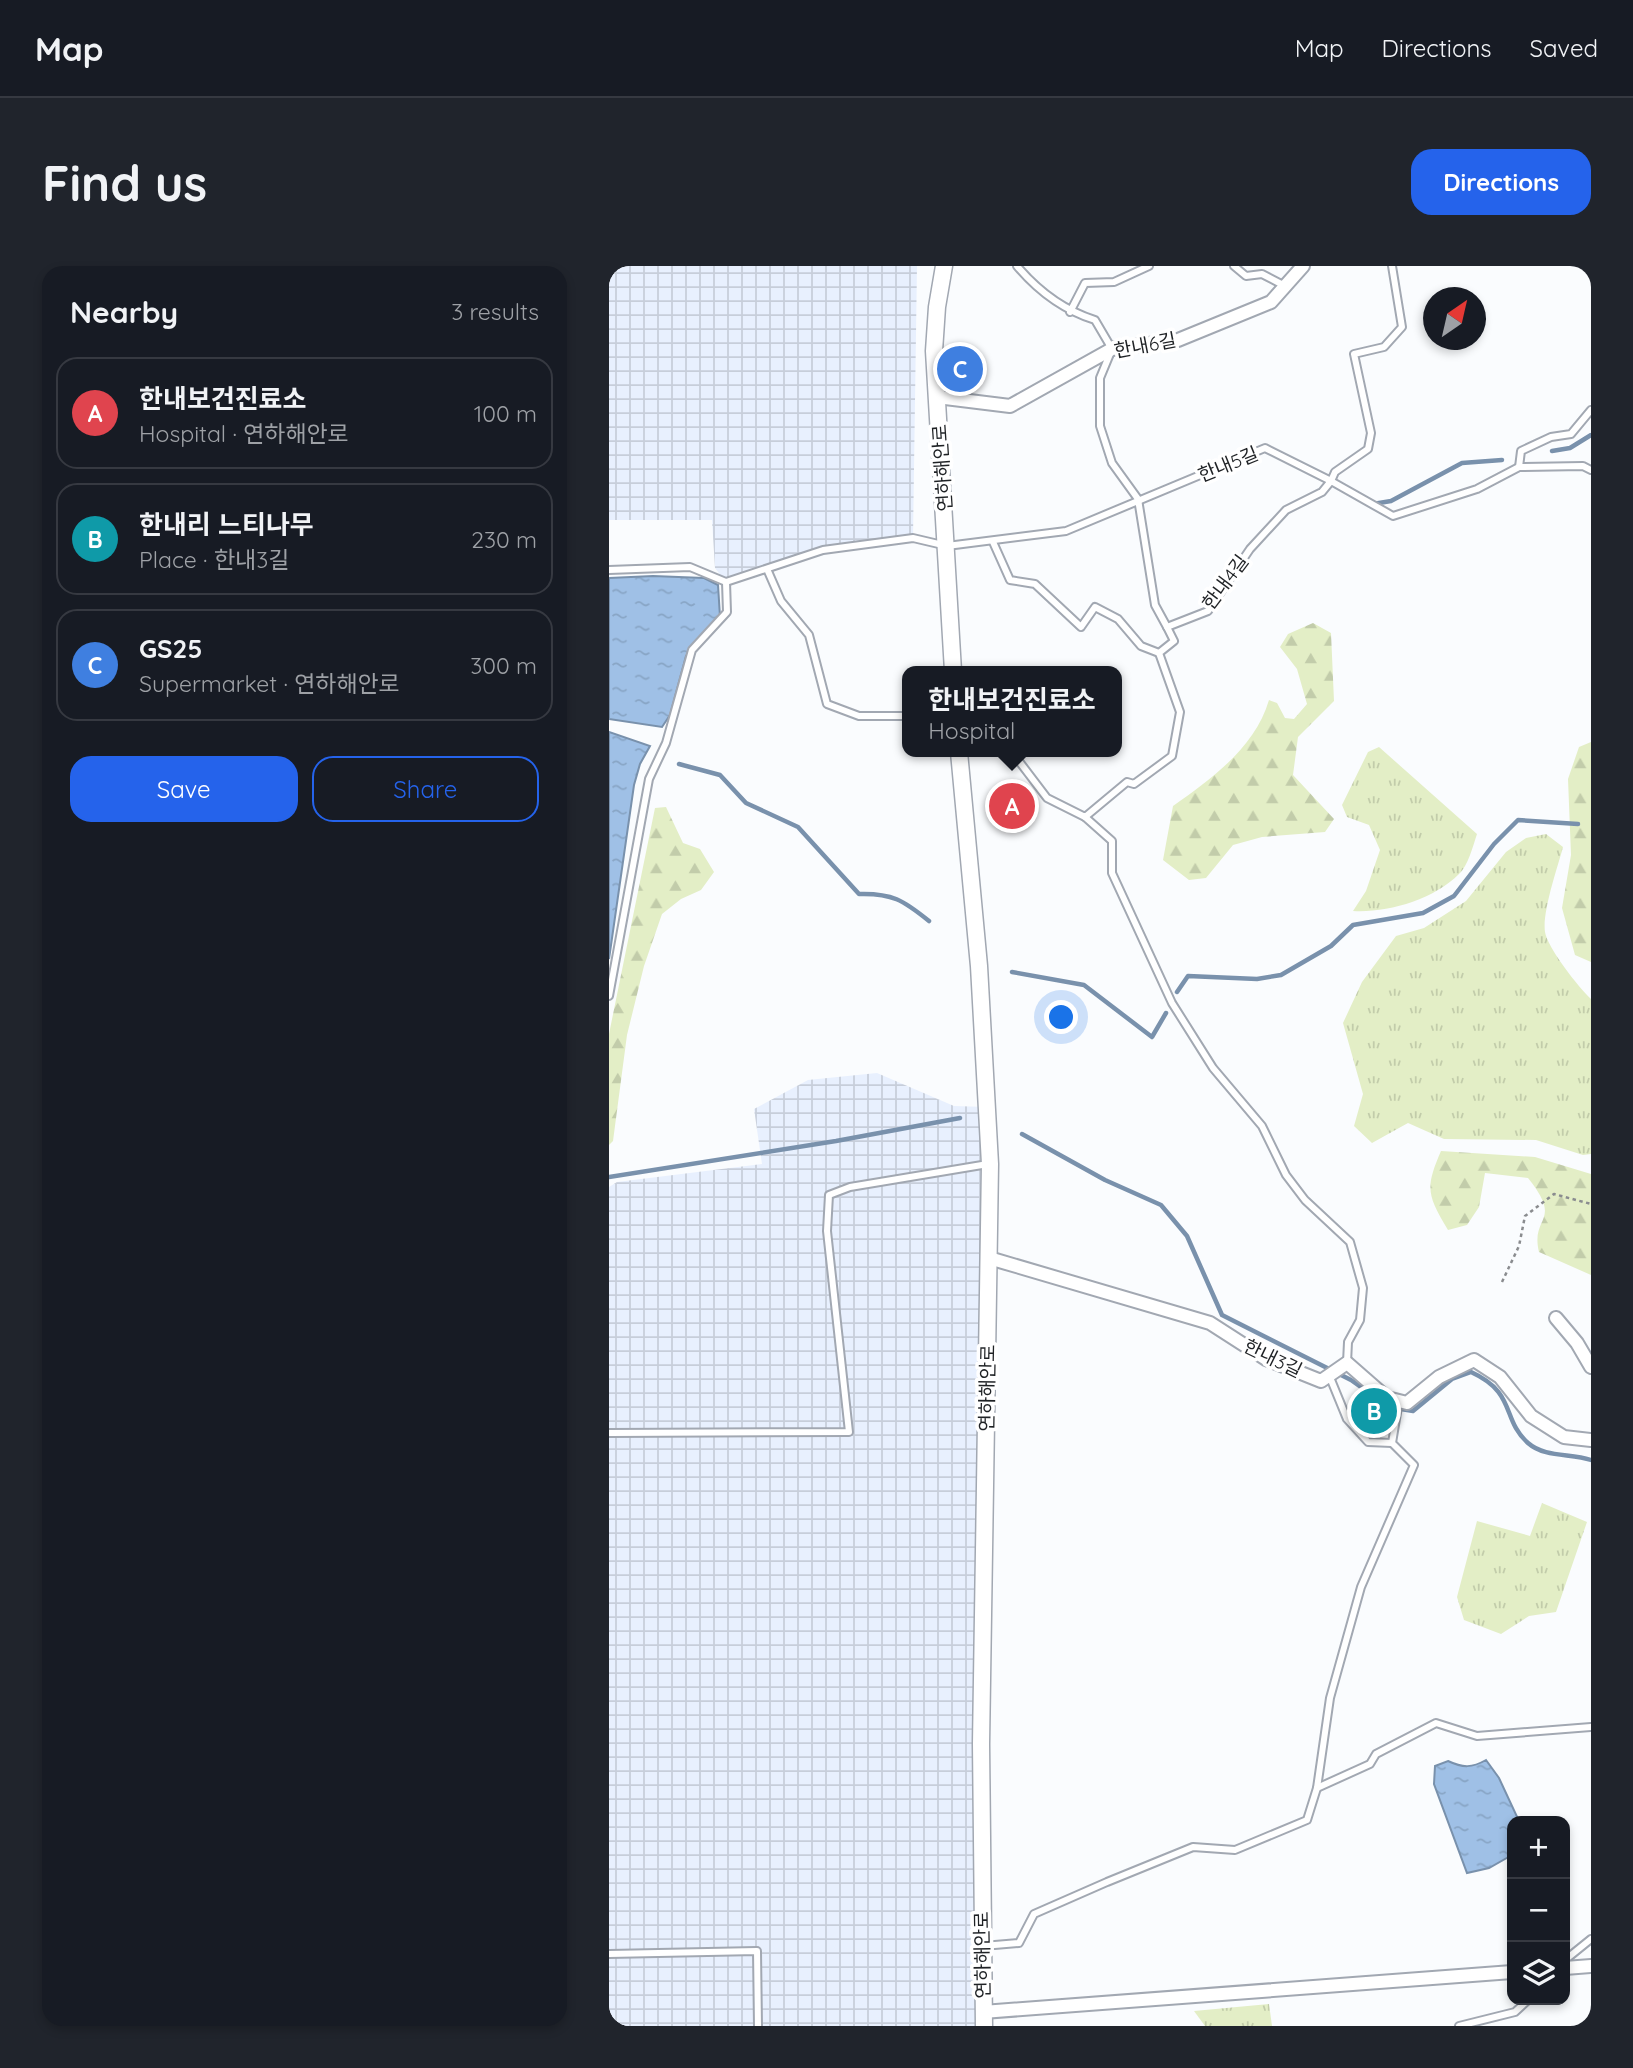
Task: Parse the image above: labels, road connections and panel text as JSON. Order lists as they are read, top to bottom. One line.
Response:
{"streets":{"street":["한내6길","연하해안로","한내3길"],"lane":["한내5길","한내4길"]},"crossings":[["한내6길","연하해안로"],["한내5길","연하해안로"],["한내5길","한내4길"],["연하해안로","한내3길"]],"north":"top right","page":{"header":"Map","nav":["Map","Directions","Saved"],"buttons":["Directions",["Save","Share"]],"title":"Find us","heading":["Nearby","3 results"],"pins":["C","A","B"],"list":[{"mark":"A","name":"한내보건진료소","note":"Hospital · 연하해안로","value":"100 m"},{"mark":"B","name":"한내리 느티나무","note":"Place · 한내3길","value":"230 m"},{"mark":"C","name":"GS25","note":"Supermarket · 연하해안로","value":"300 m"}],"popup":["한내보건진료소","Hospital"],"map_buttons":["+","−"]}}
